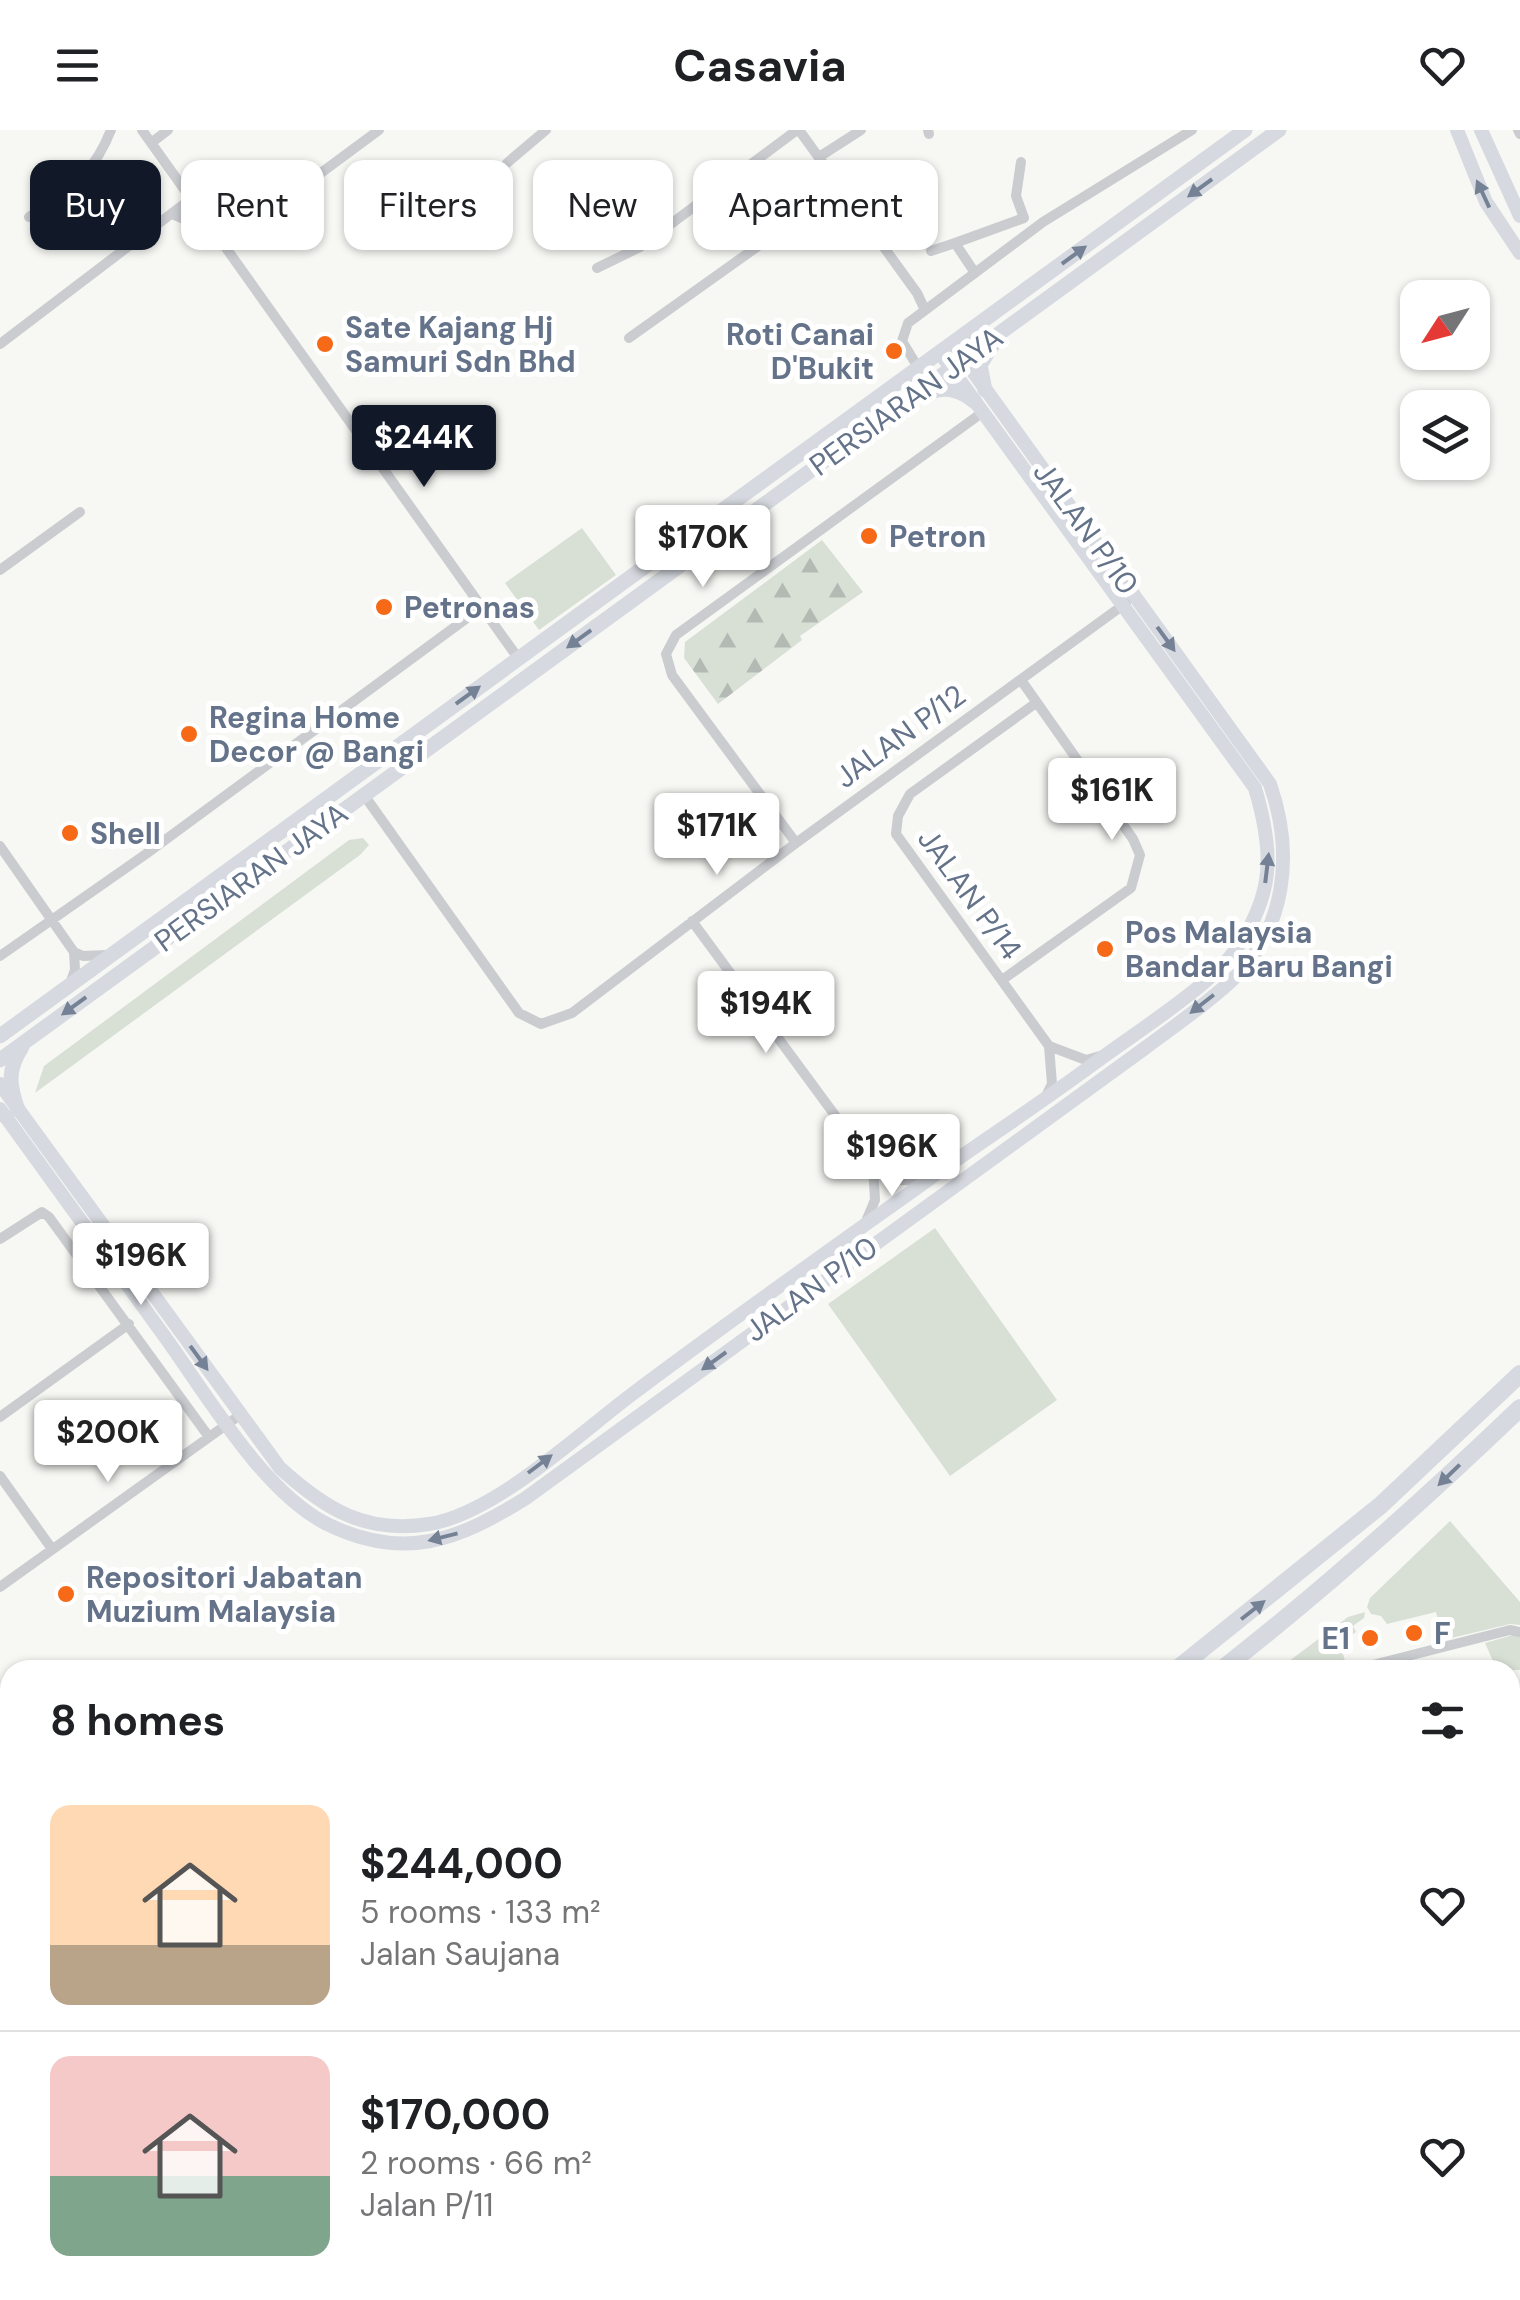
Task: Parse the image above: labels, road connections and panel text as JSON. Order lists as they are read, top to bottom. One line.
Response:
{"streets":{"main road":["PERSIARAN JAYA"],"street":["JALAN P/10","JALAN P/12","JALAN P/14"]},"crossings":[["PERSIARAN JAYA","JALAN P/10"],["PERSIARAN JAYA","JALAN P/12"],["JALAN P/10","JALAN P/12"]],"places":["Sate Kajang Hj Samuri Sdn Bhd","Roti Canai D'Bukit","Petron","Petronas","Regina Home Decor @ Bangi","Shell","Pos Malaysia Bandar Baru Bangi","Repositori Jabatan Muzium Malaysia","F","E1"],"north":"bottom left","page":{"header":"Casavia","chip":["Buy","Rent","Filters","New","Apartment"],"price":["$244K","$170K","$161K","$171K","$194K","$196K","$196K","$200K"],"heading":"8 homes","list":[{"name":"$244,000","note":"5 rooms · 133 m² · Jalan Saujana"},{"name":"$170,000","note":"2 rooms · 66 m² · Jalan P/11"}]}}
